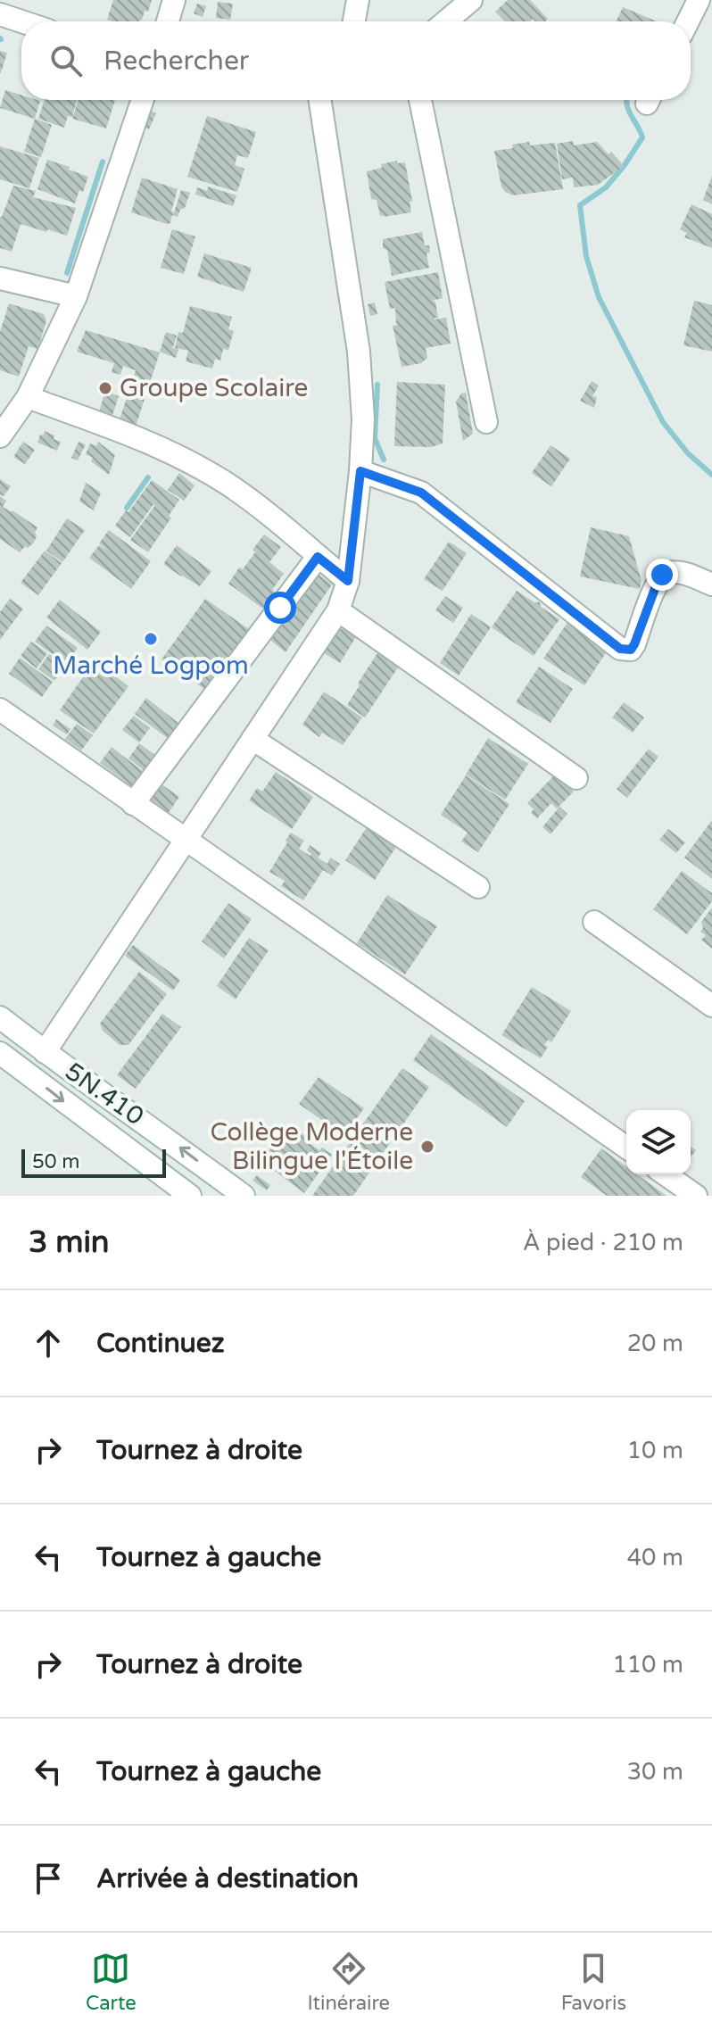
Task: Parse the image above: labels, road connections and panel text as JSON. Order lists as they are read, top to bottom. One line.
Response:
{"streets":{"street":["5N.410"]},"places":["Groupe Scolaire","Marché Logpom","Collège Moderne Bilingue l'Étoile"],"scale_bar":"50 m","page":{"search":"Rechercher","scale":"50 m","heading":["3 min","À pied · 210 m"],"list":[["Continuez","20 m"],["Tournez à droite","10 m"],["Tournez à gauche","40 m"],["Tournez à droite","110 m"],["Tournez à gauche","30 m"],"Arrivée à destination"],"nav":["Carte","Itinéraire","Favoris"]}}
